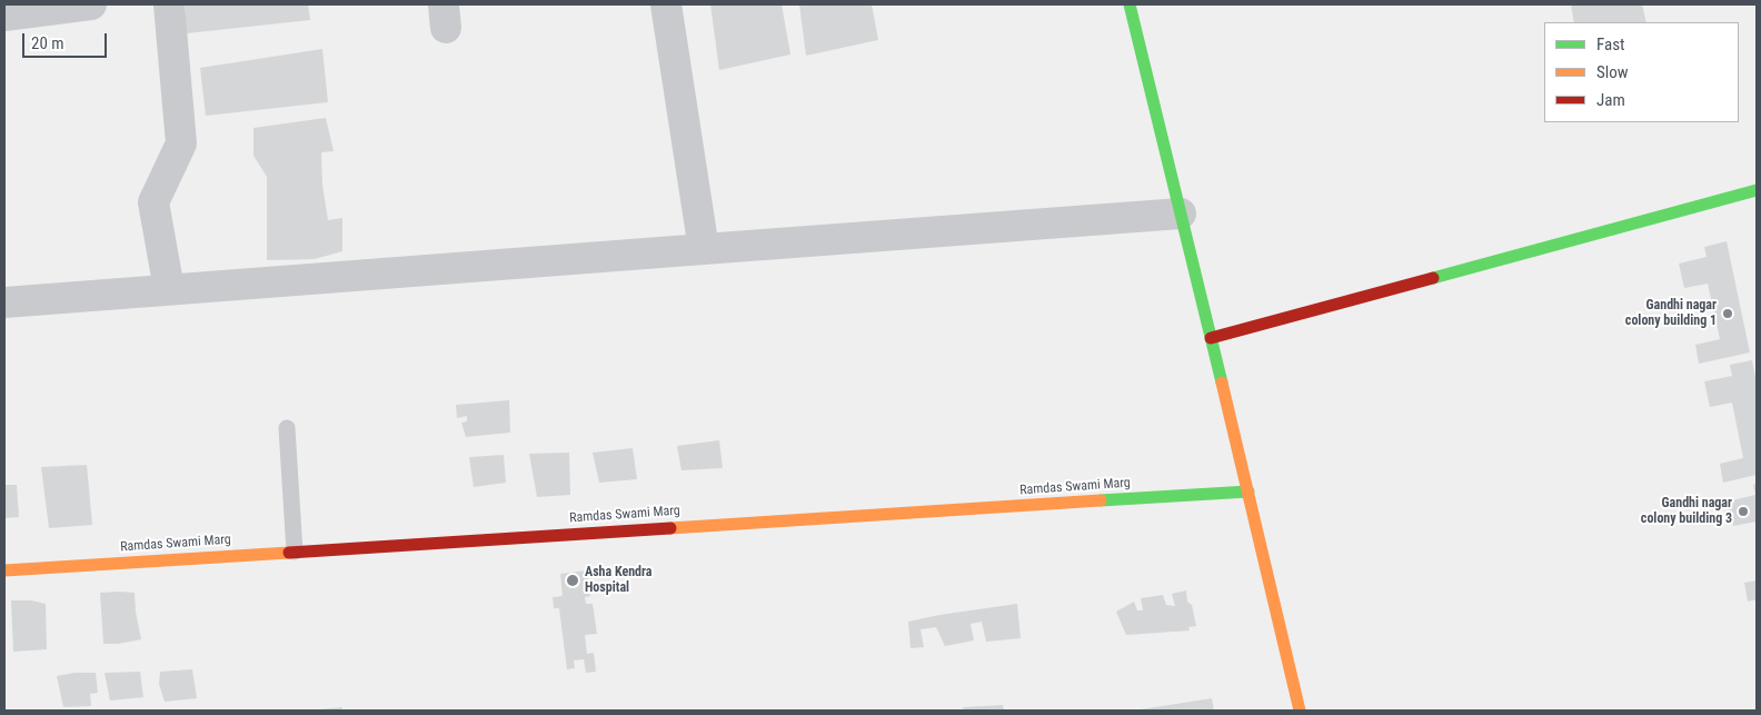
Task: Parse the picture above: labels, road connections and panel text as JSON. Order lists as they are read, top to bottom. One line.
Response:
{"streets":{"street":["Ramdas Swami Marg"]},"places":["Gandhi nagar colony building 1","Gandhi nagar colony building 3","Asha Kendra Hospital"],"legend":["Fast","Slow","Jam"],"scale_bar":"20 m"}
